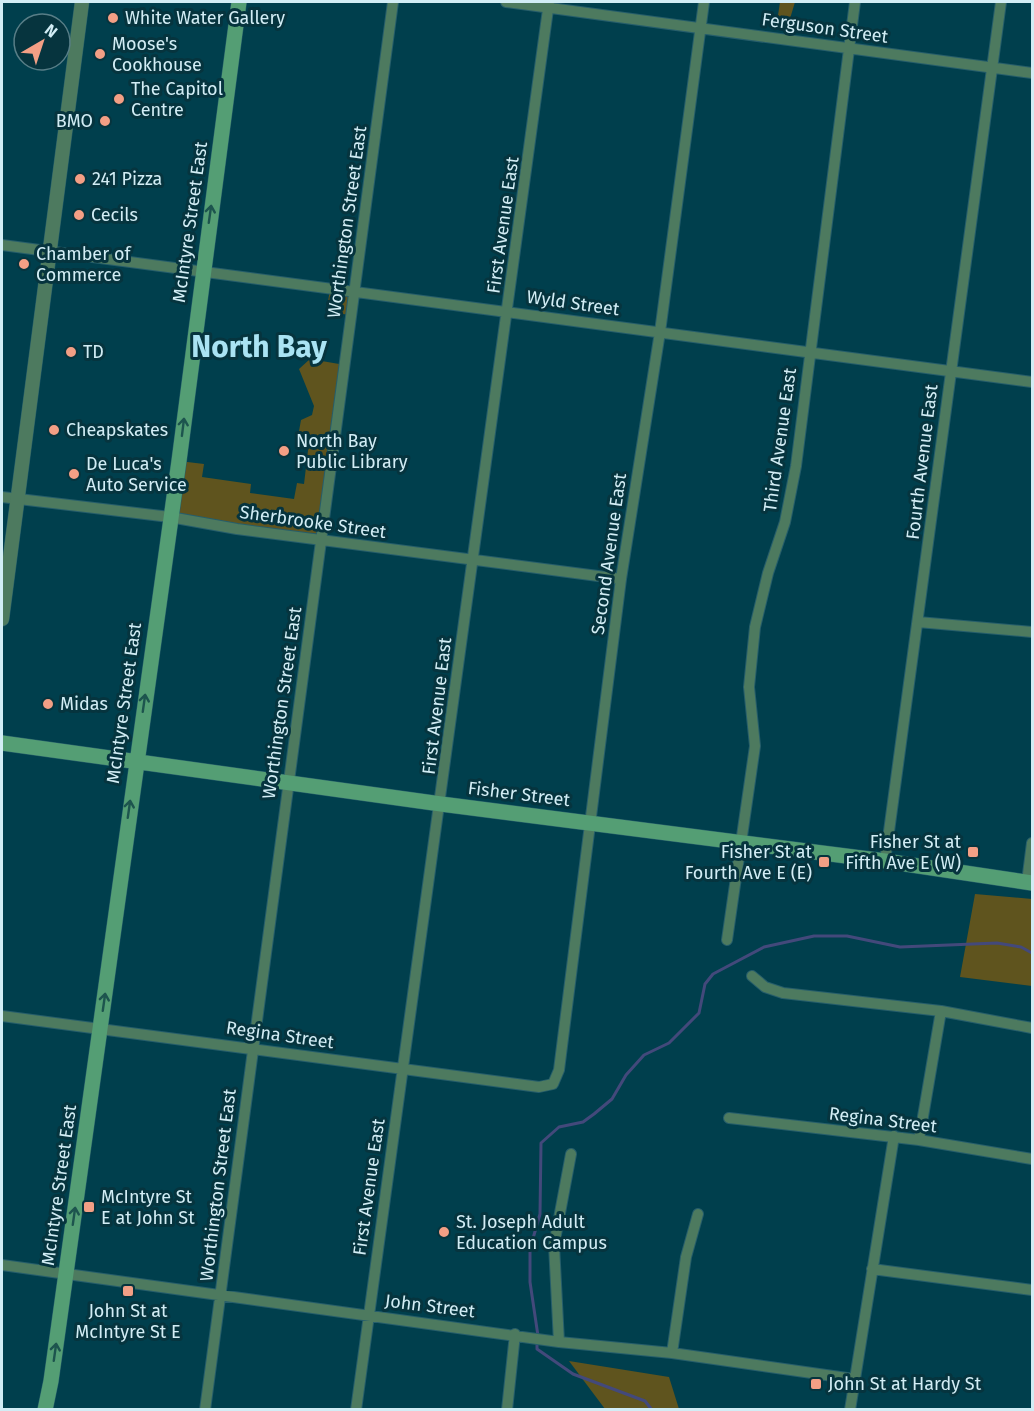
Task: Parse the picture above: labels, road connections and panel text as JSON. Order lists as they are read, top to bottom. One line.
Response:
{"streets":{"main road":["McIntyre Street East","Fisher Street"],"street":["Ferguson Street","Worthington Street East","First Avenue East","Wyld Street","Third Avenue East","Fourth Avenue East","Sherbrooke Street","Second Avenue East","Regina Street","John Street"]},"crossings":[["Ferguson Street","First Avenue East"],["Ferguson Street","Third Avenue East"],["Ferguson Street","Fourth Avenue East"],["Ferguson Street","Second Avenue East"],["McIntyre Street East","Wyld Street"],["McIntyre Street East","Sherbrooke Street"],["McIntyre Street East","Fisher Street"],["McIntyre Street East","Regina Street"],["McIntyre Street East","John Street"],["Worthington Street East","Wyld Street"],["Worthington Street East","Sherbrooke Street"],["Worthington Street East","Fisher Street"],["Worthington Street East","Regina Street"],["Worthington Street East","John Street"],["First Avenue East","Wyld Street"],["First Avenue East","Sherbrooke Street"],["First Avenue East","Fisher Street"],["First Avenue East","Regina Street"],["First Avenue East","John Street"],["Wyld Street","Third Avenue East"],["Wyld Street","Fourth Avenue East"],["Wyld Street","Second Avenue East"],["Third Avenue East","Fisher Street"],["Fourth Avenue East","Fisher Street"],["Sherbrooke Street","Second Avenue East"],["Second Avenue East","Fisher Street"],["Second Avenue East","Regina Street"]],"one_way":["McIntyre Street East"],"districts":["North Bay"],"places":{"other":["White Water Gallery","Moose's Cookhouse","The Capitol Centre","BMO","241 Pizza","Cecils","Chamber of Commerce","TD","Cheapskates","North Bay Public Library","De Luca's Auto Service","Midas","St. Joseph Adult Education Campus"],"transit":["Fisher St at Fifth Ave E (W)","Fisher St at Fourth Ave E (E)","McIntyre St E at John St","John St at McIntyre St E","John St at Hardy St"]},"north":"top right"}
